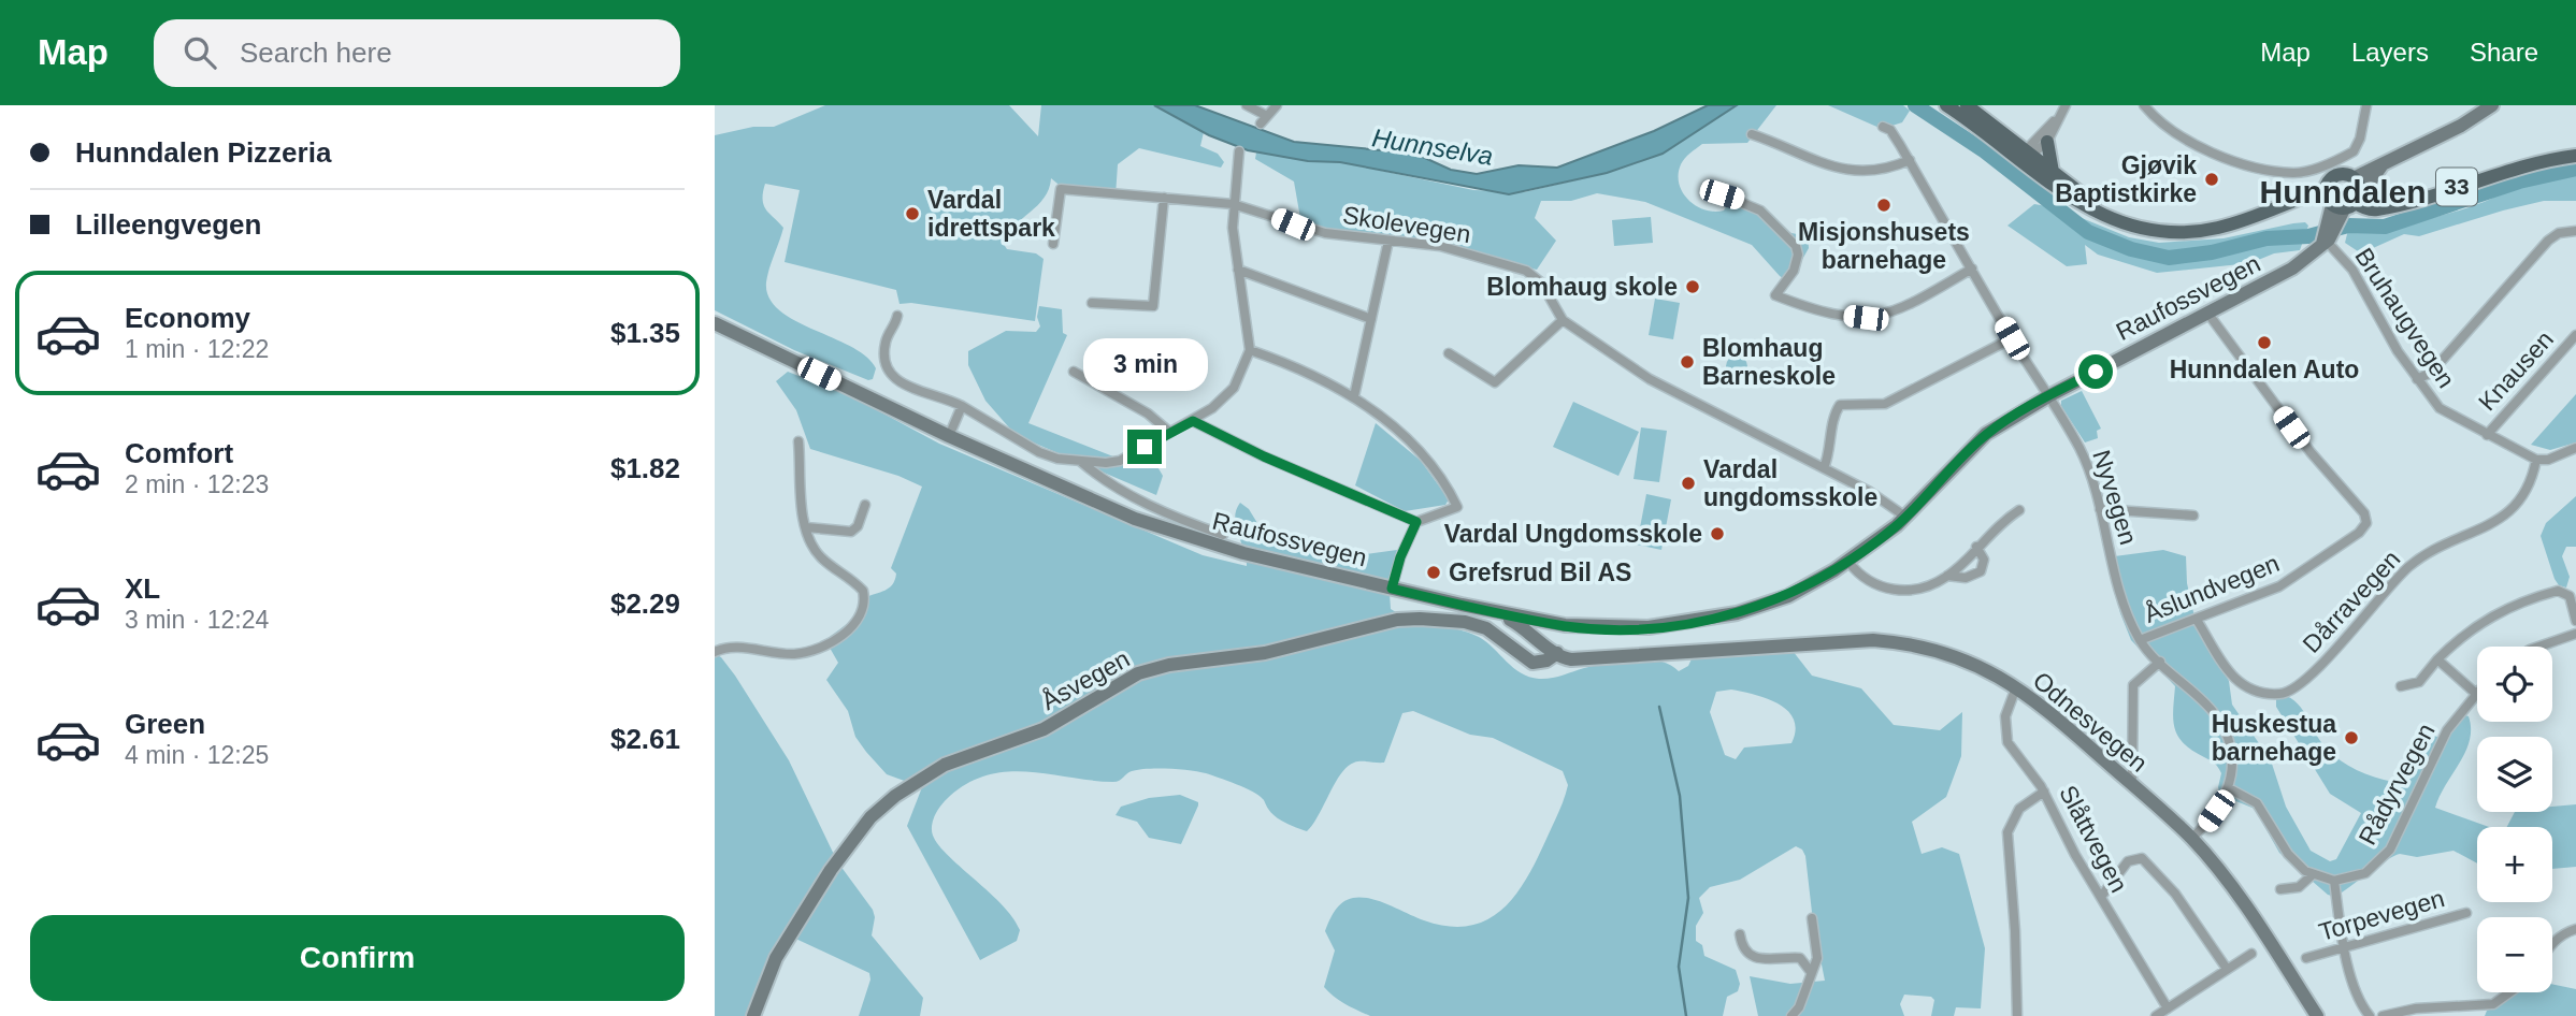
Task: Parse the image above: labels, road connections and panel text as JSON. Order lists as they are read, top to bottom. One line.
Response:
{"streets":{"main road":["33","Raufossvegen","Åsvegen","Odnesvegen"],"street":["Skolevegen","Bruhaugvegen","Knausen","Nyvegen","Åslundvegen","Dårravegen","Rådyrvegen","Slåttvegen","Torpevegen"]},"crossings":[["Skolevegen","Raufossvegen"],["Raufossvegen","Bruhaugvegen"],["Raufossvegen","Nyvegen"],["Raufossvegen","Åslundvegen"],["Bruhaugvegen","Knausen"],["Bruhaugvegen","Dårravegen"],["Nyvegen","Åslundvegen"],["Nyvegen","Odnesvegen"],["Åslundvegen","Dårravegen"],["Åsvegen","Odnesvegen"],["Odnesvegen","Slåttvegen"]],"districts":["Hunndalen"],"water":["Hunnselva"],"places":["Gjøvik Baptistkirke","Misjonshusets barnehage","Vardal idrettspark","Blomhaug skole","Hunndalen Auto","Blomhaug Barneskole","Vardal ungdomsskole","Vardal Ungdomsskole","Grefsrud Bil AS","Huskestua barnehage"],"page":{"header":"Map","search":"Search here","nav":["Map","Layers","Share"],"banner":["Hunndalen Pizzeria","Lilleengvegen"],"list":[{"name":"Economy","note":"1 min · 12:22","value":"$1.35"},{"name":"Comfort","note":"2 min · 12:23","value":"$1.82"},{"name":"XL","note":"3 min · 12:24","value":"$2.29"},{"name":"Green","note":"4 min · 12:25","value":"$2.61"}],"bubble":"3 min","map_buttons":["+","−"],"buttons":"Confirm"}}
